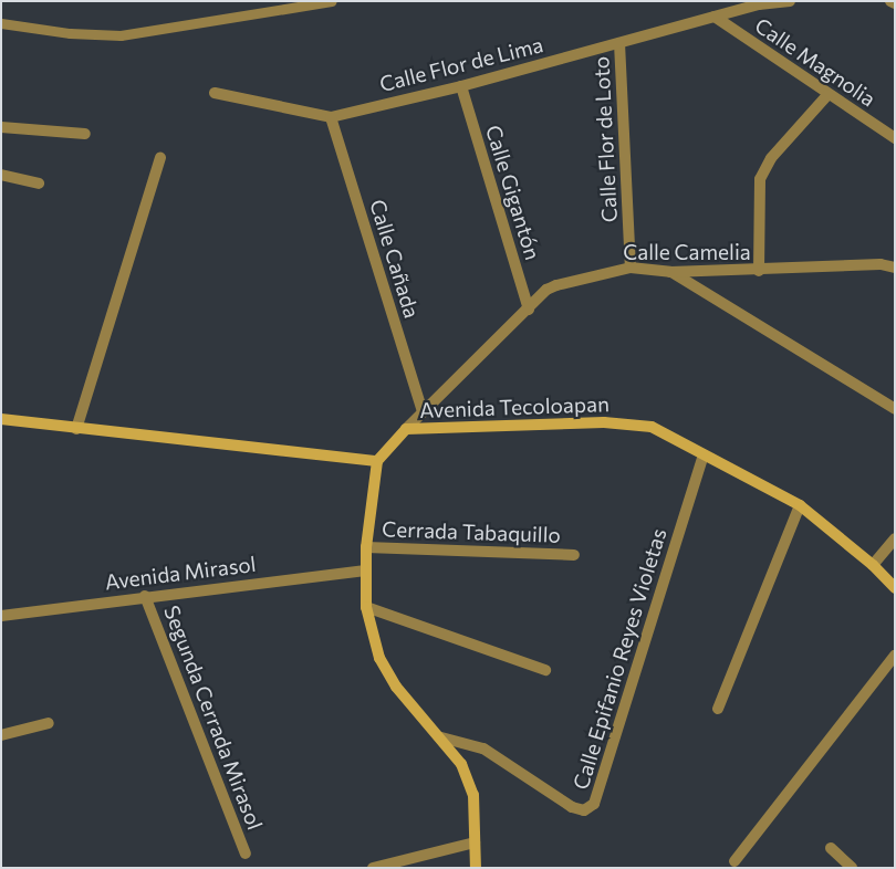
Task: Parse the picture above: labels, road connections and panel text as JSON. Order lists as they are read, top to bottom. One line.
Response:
{"streets":{"street":["Calle Magnolia","Calle Flor de Lima","Calle Flor de Loto","Calle Gigantón","Calle Camelia","Calle Cañada","Avenida Tecoloapan","Cerrada Tabaquillo","Avenida Mirasol","Calle Epifanio Reyes Violetas","Segunda Cerrada Mirasol"]},"crossings":[["Calle Magnolia","Calle Flor de Lima"],["Calle Flor de Lima","Calle Flor de Loto"],["Calle Flor de Lima","Calle Gigantón"],["Calle Flor de Lima","Calle Cañada"],["Calle Flor de Loto","Calle Camelia"],["Calle Gigantón","Calle Camelia"],["Calle Camelia","Calle Cañada"],["Calle Camelia","Avenida Tecoloapan"],["Avenida Tecoloapan","Calle Epifanio Reyes Violetas"],["Avenida Mirasol","Segunda Cerrada Mirasol"]]}
